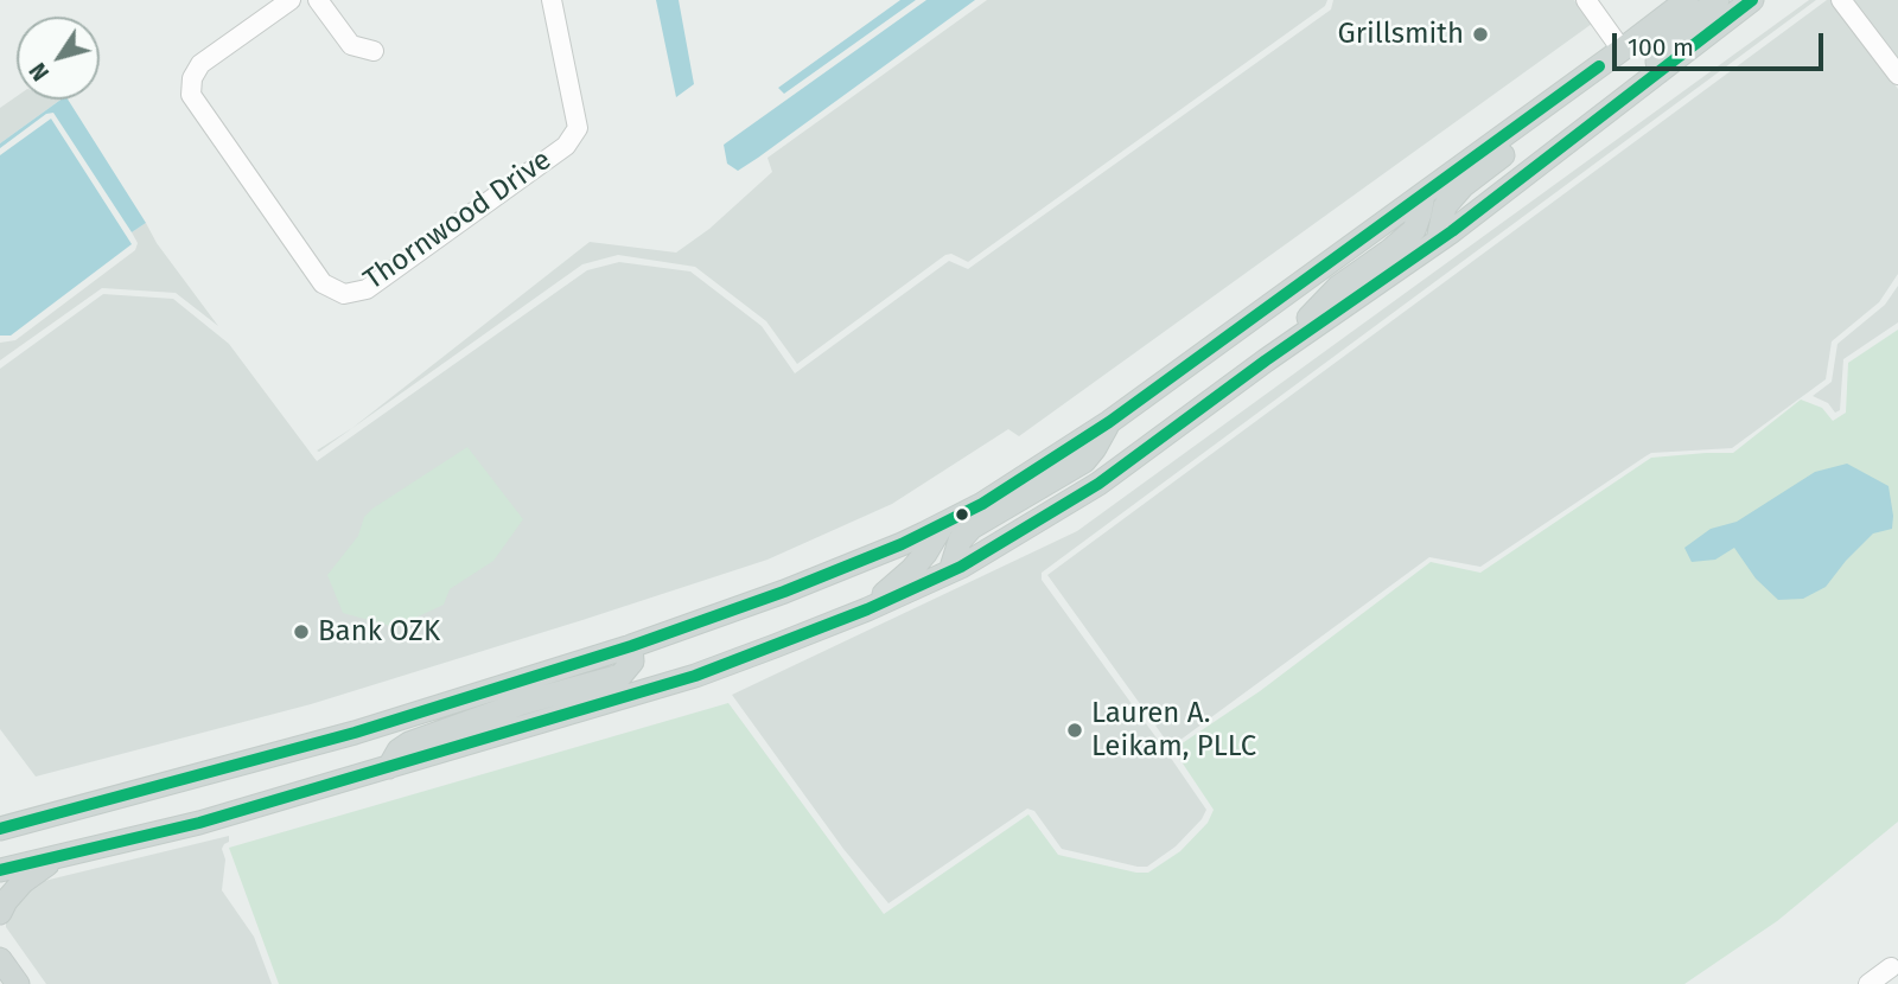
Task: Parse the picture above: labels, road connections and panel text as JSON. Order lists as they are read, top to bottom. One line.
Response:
{"streets":{"street":["Thornwood Drive"]},"places":["Grillsmith","Bank OZK","Lauren A. Leikam, PLLC"],"scale_bar":"100 m","north":"bottom left"}
